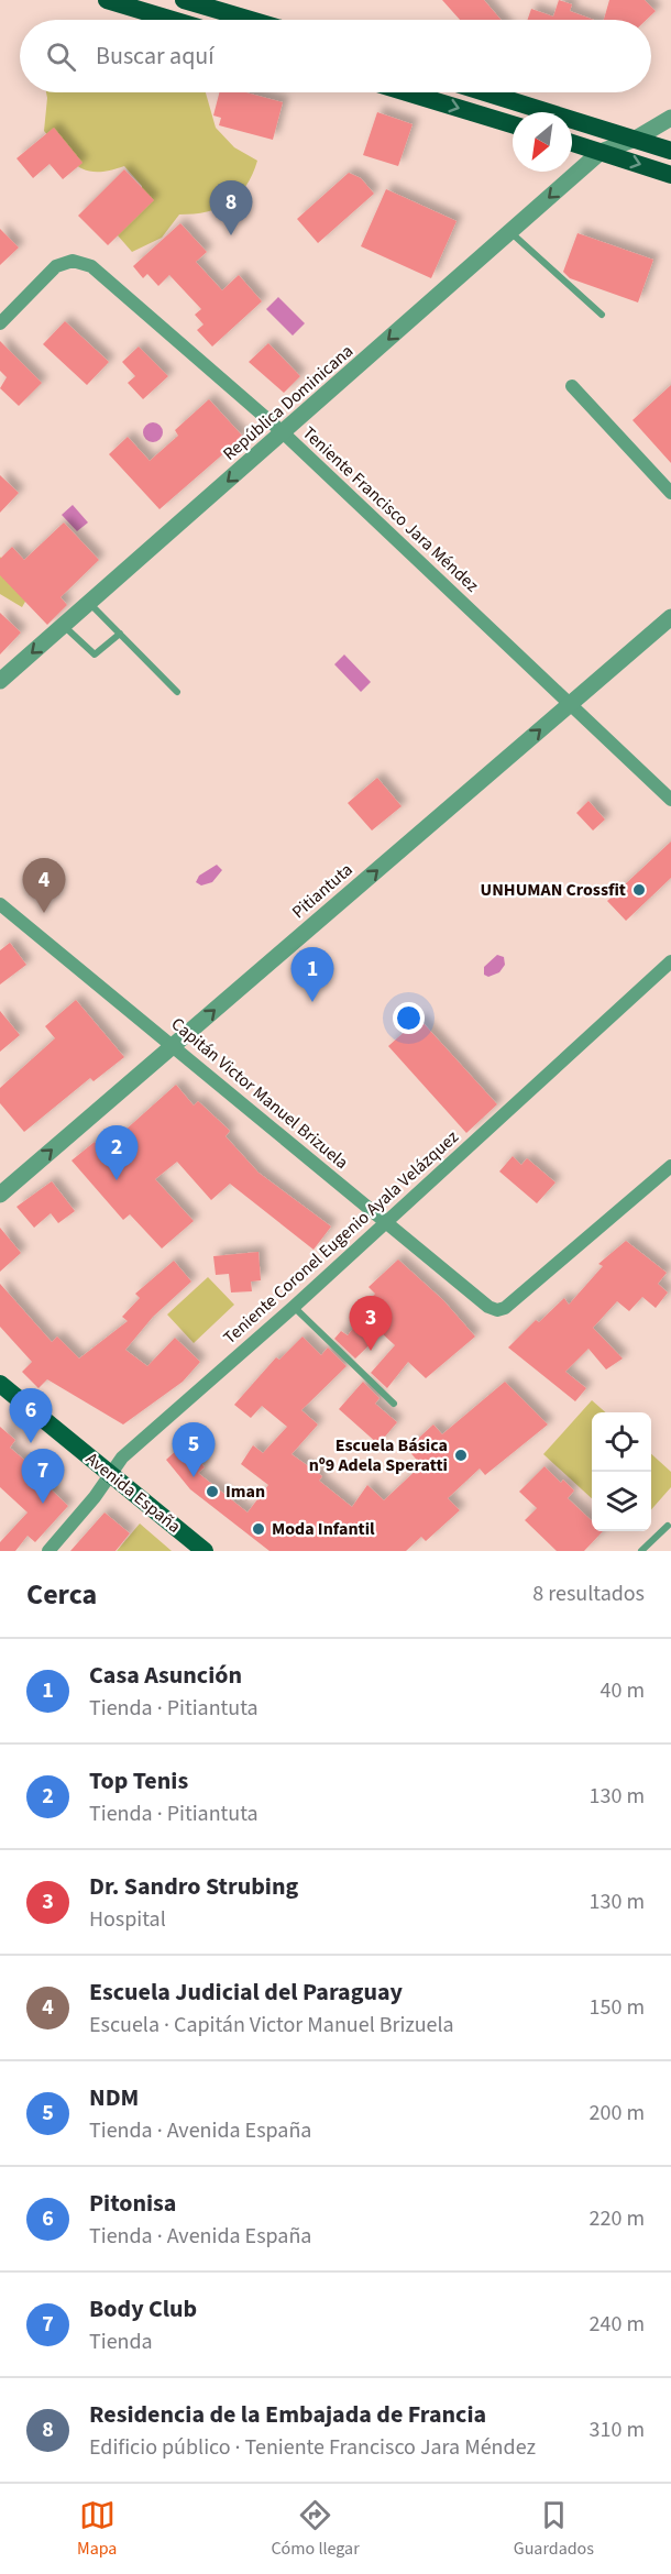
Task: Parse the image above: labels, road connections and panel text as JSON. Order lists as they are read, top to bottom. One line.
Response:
{"streets":{"main road":["Avenida España"],"street":["República Dominicana","Teniente Francisco Jara Méndez","Pitiantuta","Capitán Victor Manuel Brizuela","Teniente Coronel Eugenio Ayala Velázquez"]},"crossings":[["República Dominicana","Teniente Francisco Jara Méndez"],["Teniente Francisco Jara Méndez","Pitiantuta"],["Pitiantuta","Capitán Victor Manuel Brizuela"],["Capitán Victor Manuel Brizuela","Teniente Coronel Eugenio Ayala Velázquez"],["Teniente Coronel Eugenio Ayala Velázquez","Avenida España"]],"one_way":["República Dominicana","Pitiantuta"],"places":["UNHUMAN Crossfit","Escuela Básica nº9 Adela Speratti","Iman","Moda Infantil"],"north":"bottom left","page":{"search":"Buscar aquí","pins":["8","4","1","2","3","6","5","7"],"heading":["Cerca","8 resultados"],"list":[{"mark":"1","name":"Casa Asunción","note":"Tienda · Pitiantuta","value":"40 m"},{"mark":"2","name":"Top Tenis","note":"Tienda · Pitiantuta","value":"130 m"},{"mark":"3","name":"Dr. Sandro Strubing","note":"Hospital","value":"130 m"},{"mark":"4","name":"Escuela Judicial del Paraguay","note":"Escuela · Capitán Victor Manuel Brizuela","value":"150 m"},{"mark":"5","name":"NDM","note":"Tienda · Avenida España","value":"200 m"},{"mark":"6","name":"Pitonisa","note":"Tienda · Avenida España","value":"220 m"},{"mark":"7","name":"Body Club","note":"Tienda","value":"240 m"},{"mark":"8","name":"Residencia de la Embajada de Francia","note":"Edificio público · Teniente Francisco Jara Méndez","value":"310 m"}],"nav":["Mapa","Cómo llegar","Guardados"]}}
